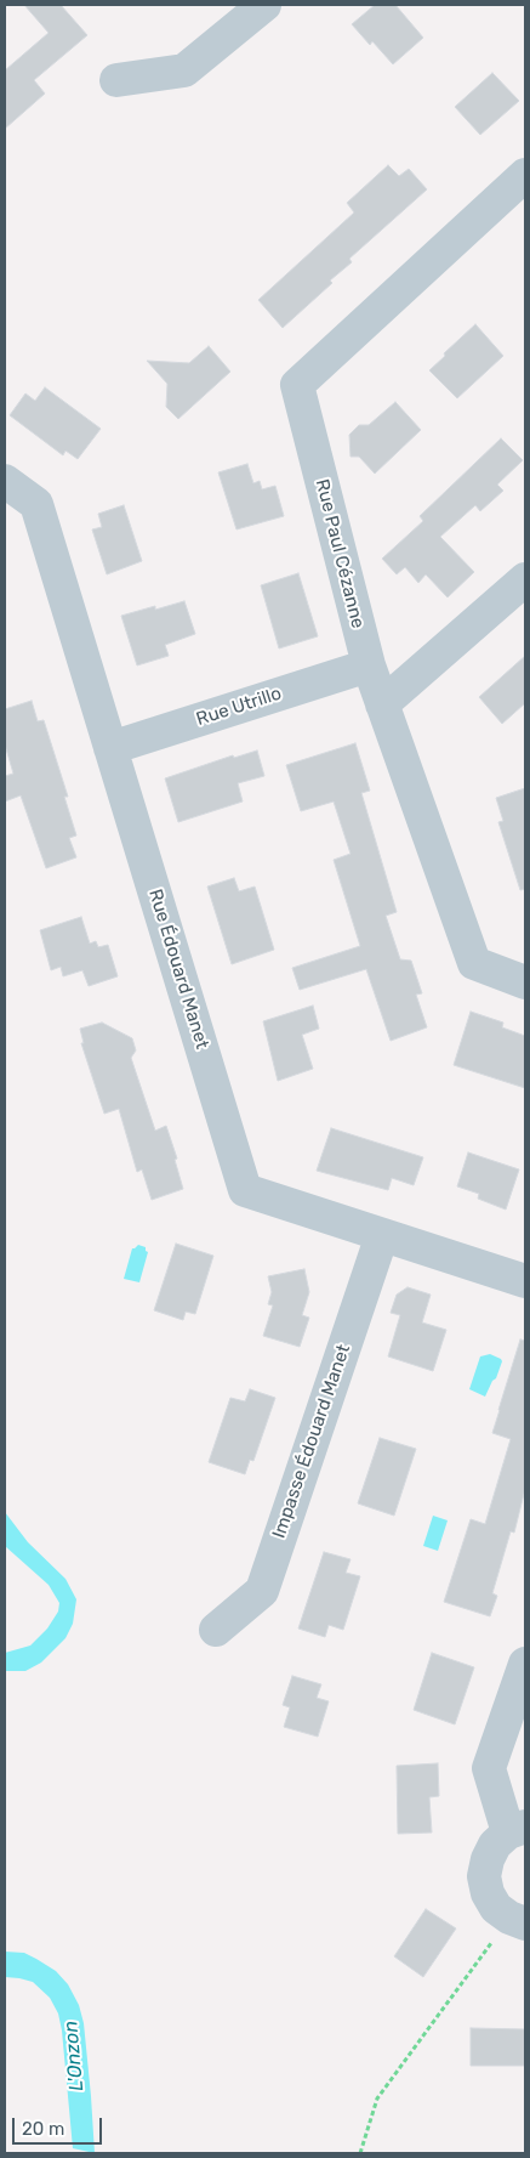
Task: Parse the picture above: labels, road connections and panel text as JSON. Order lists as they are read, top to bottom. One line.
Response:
{"streets":{"street":["Rue Paul Cézanne","Rue Utrillo","Rue Édouard Manet","Impasse Édouard Manet"]},"crossings":[["Rue Paul Cézanne","Rue Utrillo"],["Rue Utrillo","Rue Édouard Manet"],["Rue Édouard Manet","Impasse Édouard Manet"]],"water":["L'Onzon"],"scale_bar":"20 m"}
